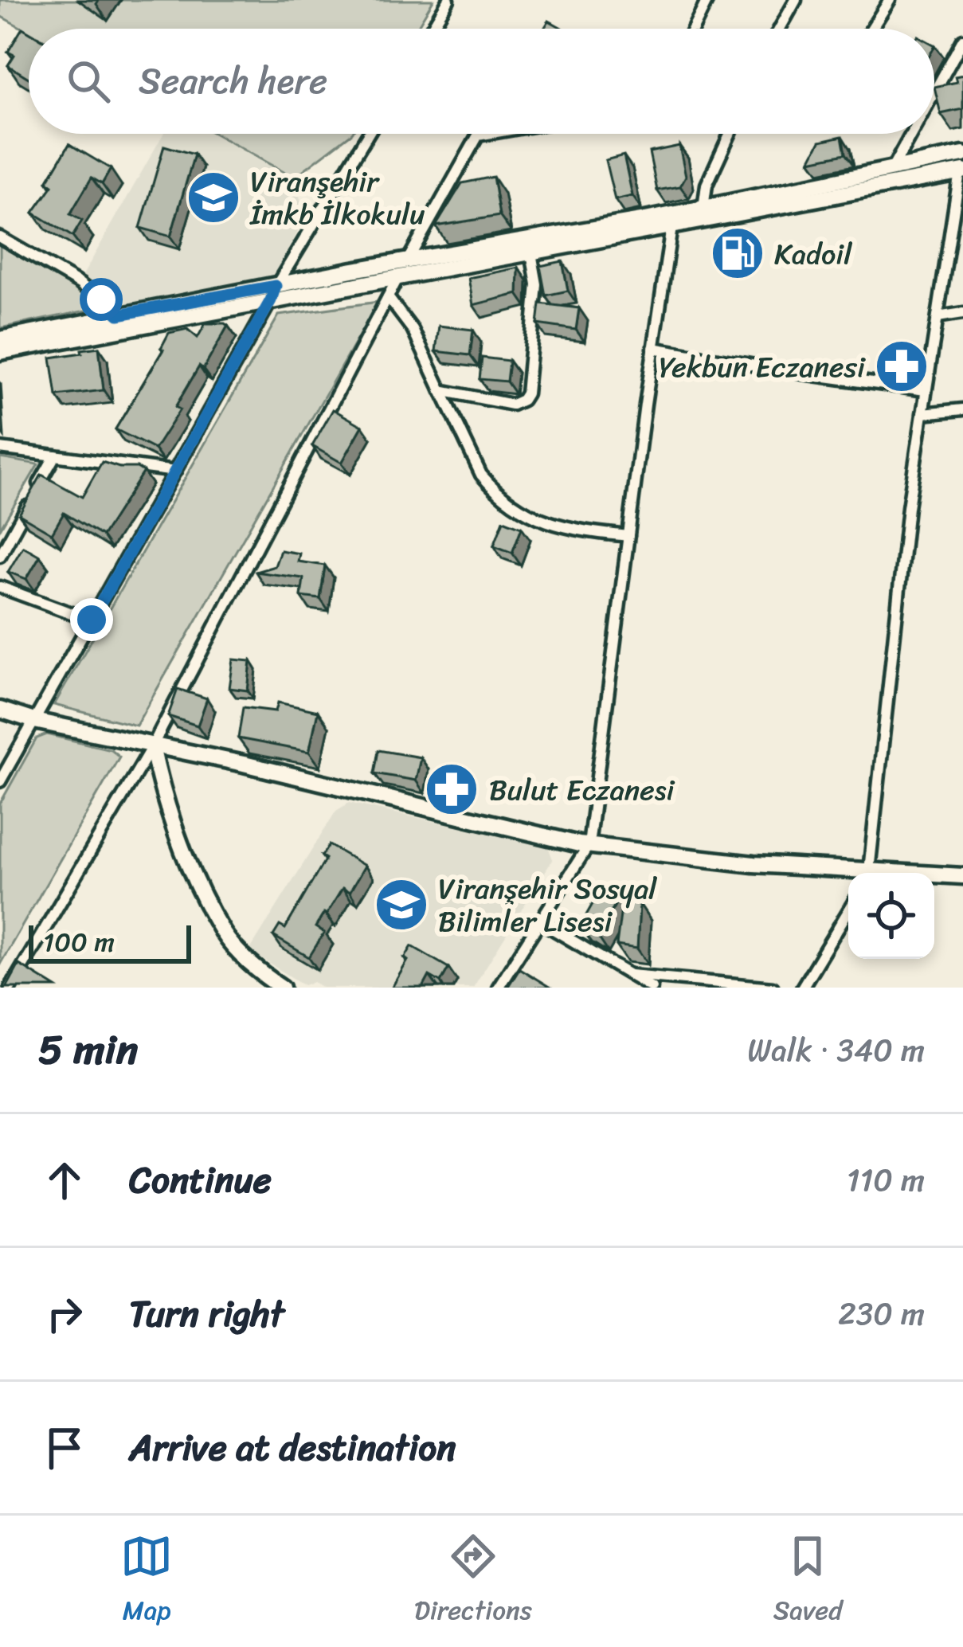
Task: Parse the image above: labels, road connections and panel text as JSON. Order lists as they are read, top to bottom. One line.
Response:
{"places":{"school or university":["Viranşehir İmkb İlkokulu","Viranşehir Sosyal Bilimler Lisesi"],"fuel station":["Kadoil"],"pharmacy":["Yekbun Eczanesi","Bulut Eczanesi"]},"scale_bar":"100 m","page":{"search":"Search here","scale":"100 m","heading":["5 min","Walk · 340 m"],"list":[["Continue","110 m"],["Turn right","230 m"],"Arrive at destination"],"nav":["Map","Directions","Saved"]}}
